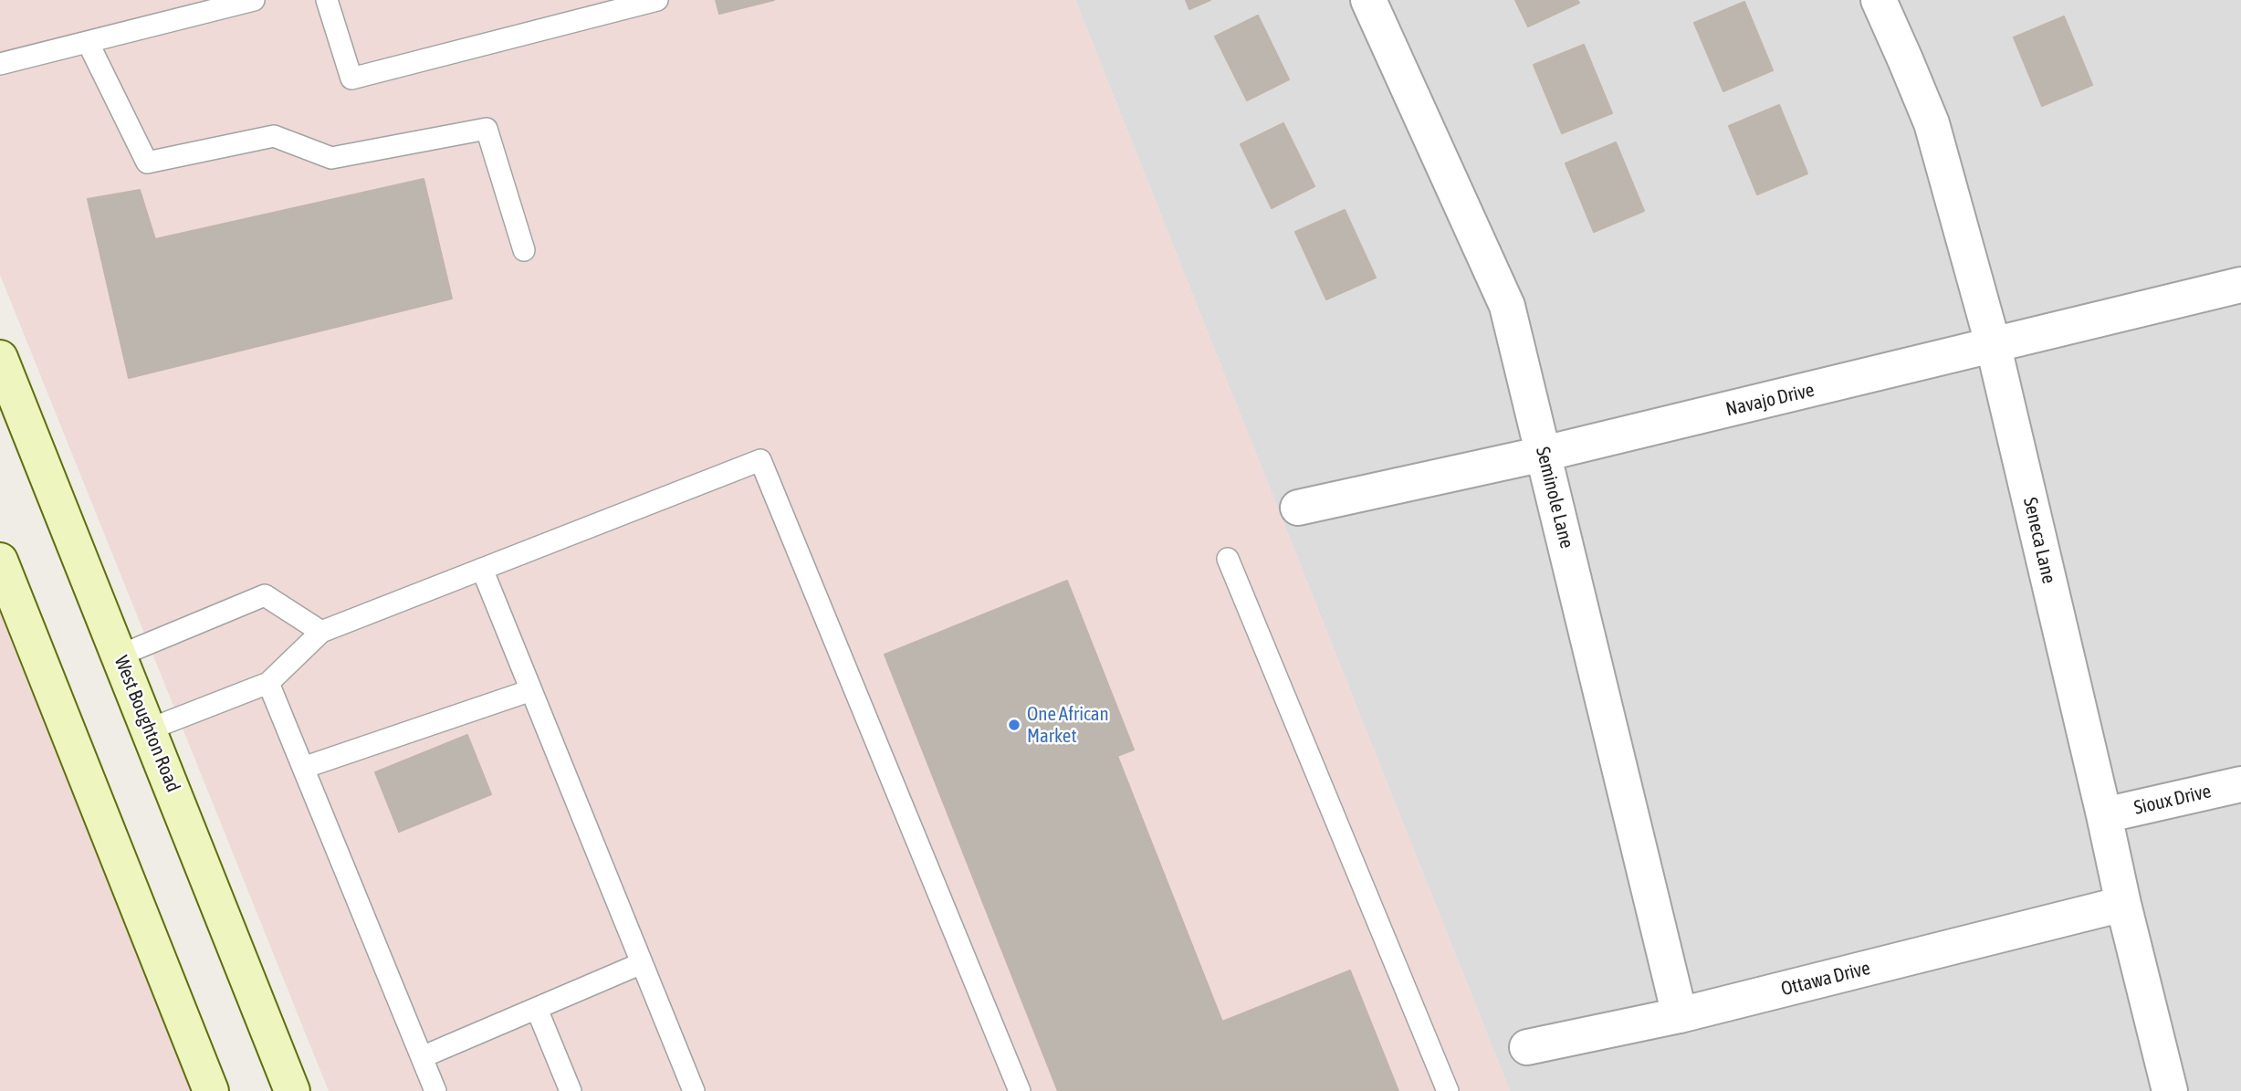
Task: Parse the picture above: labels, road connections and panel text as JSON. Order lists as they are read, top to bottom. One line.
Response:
{"streets":{"main road":["West Boughton Road"],"street":["Navajo Drive","Seminole Lane","Seneca Lane","Sioux Drive","Ottawa Drive"]},"crossings":[["Navajo Drive","Seminole Lane"],["Navajo Drive","Seneca Lane"],["Seminole Lane","Ottawa Drive"],["Seneca Lane","Sioux Drive"],["Seneca Lane","Ottawa Drive"]],"places":["One African Market"]}
